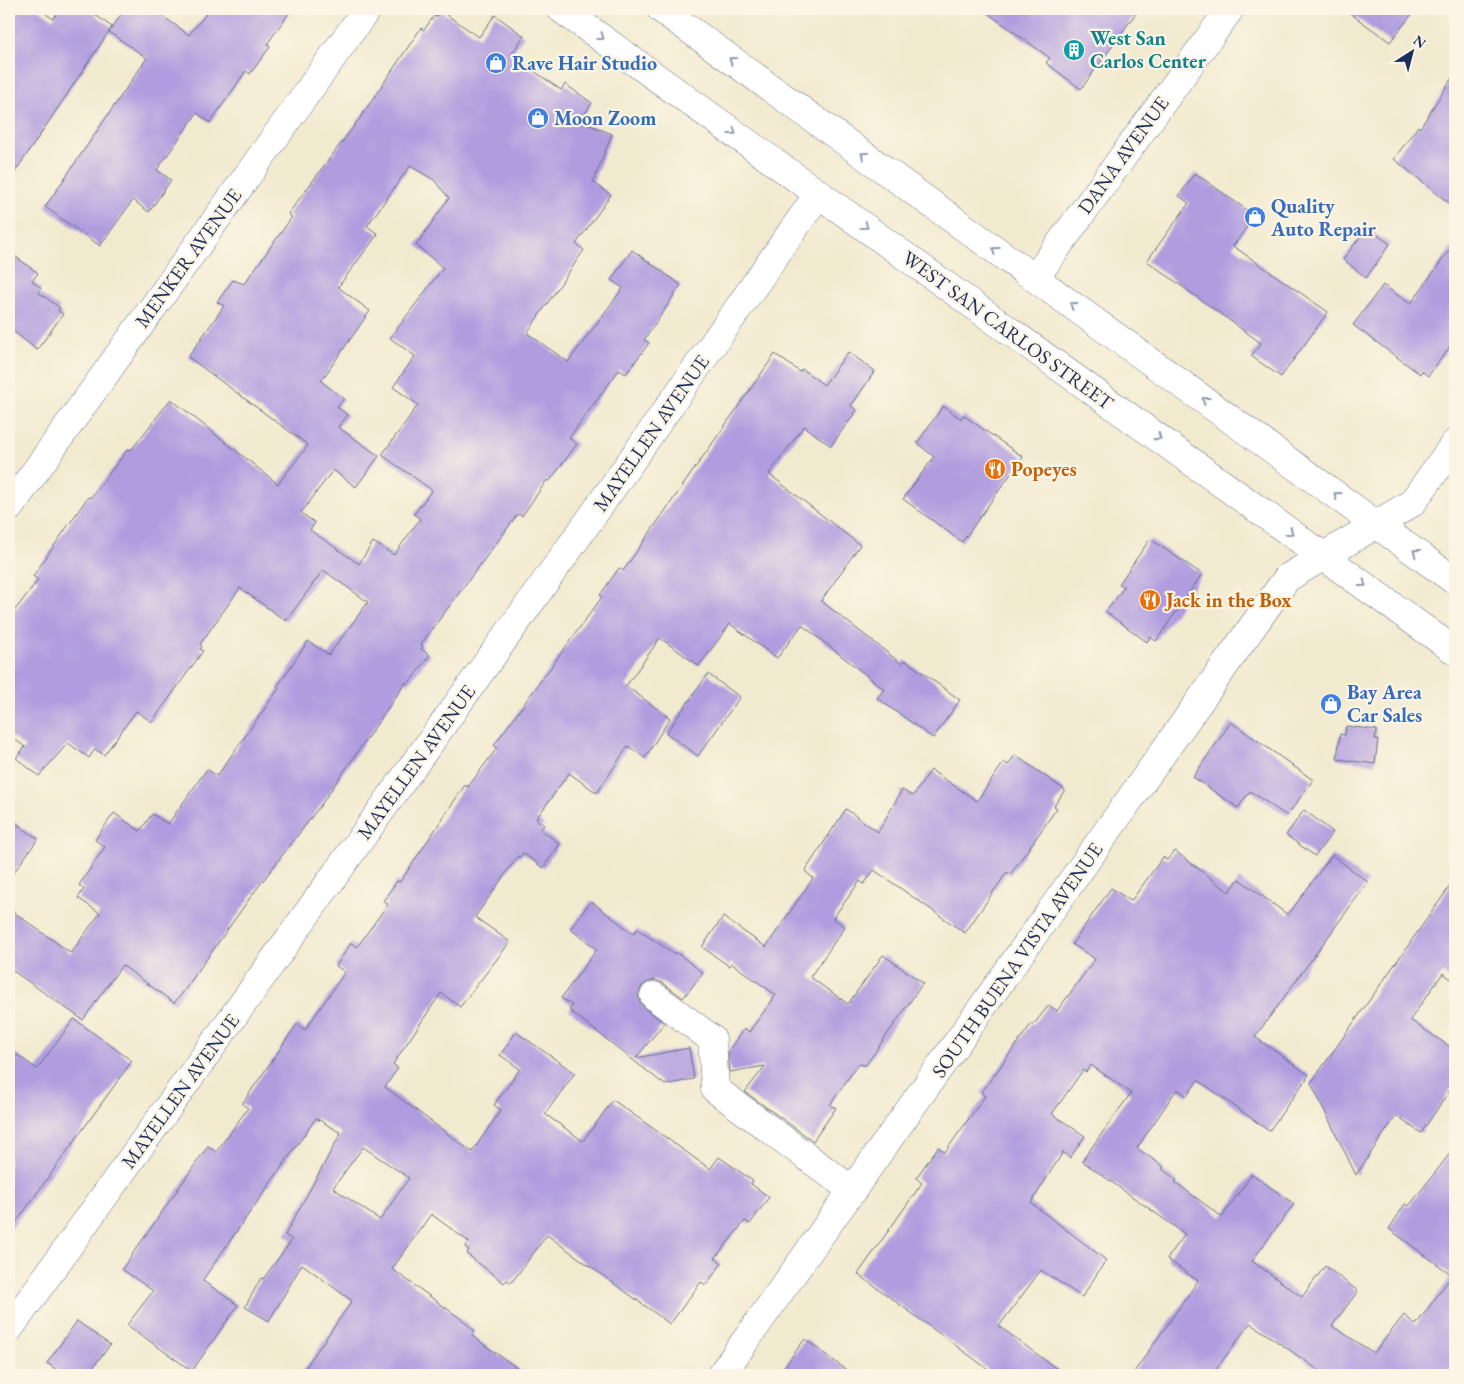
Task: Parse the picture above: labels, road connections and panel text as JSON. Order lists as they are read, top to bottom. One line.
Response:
{"streets":{"street":["DANA AVENUE","MENKER AVENUE","WEST SAN CARLOS STREET","MAYELLEN AVENUE","SOUTH BUENA VISTA AVENUE"]},"crossings":[["WEST SAN CARLOS STREET","MAYELLEN AVENUE"],["WEST SAN CARLOS STREET","SOUTH BUENA VISTA AVENUE"]],"places":{"building":["West San Carlos Center"],"shop":["Rave Hair Studio","Moon Zoom","Quality Auto Repair","Bay Area Car Sales"],"restaurant":["Popeyes","Jack in the Box"]},"north":"top right"}
